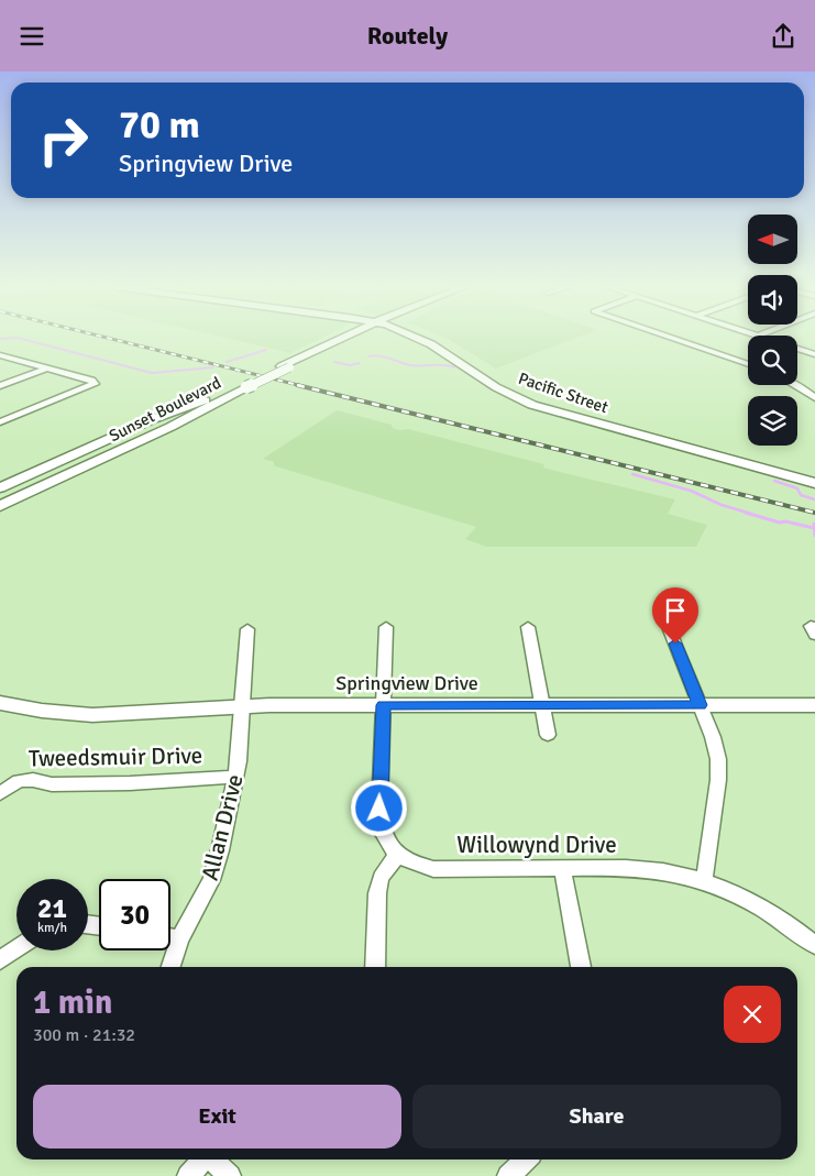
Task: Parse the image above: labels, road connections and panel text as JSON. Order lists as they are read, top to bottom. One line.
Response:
{"streets":{"main road":["Pacific Street","Sunset Boulevard","Springview Drive"],"street":["Tweedsmuir Drive","Allan Drive","Willowynd Drive"]},"crossings":[["Springview Drive","Allan Drive"],["Tweedsmuir Drive","Allan Drive"]],"north":"left","page":{"header":"Routely","turn":["70 m","Springview Drive"],"speed":"21 km/h","limit":"30","heading":["1 min","300 m · 21:32"],"buttons":["Exit","Share"]}}
